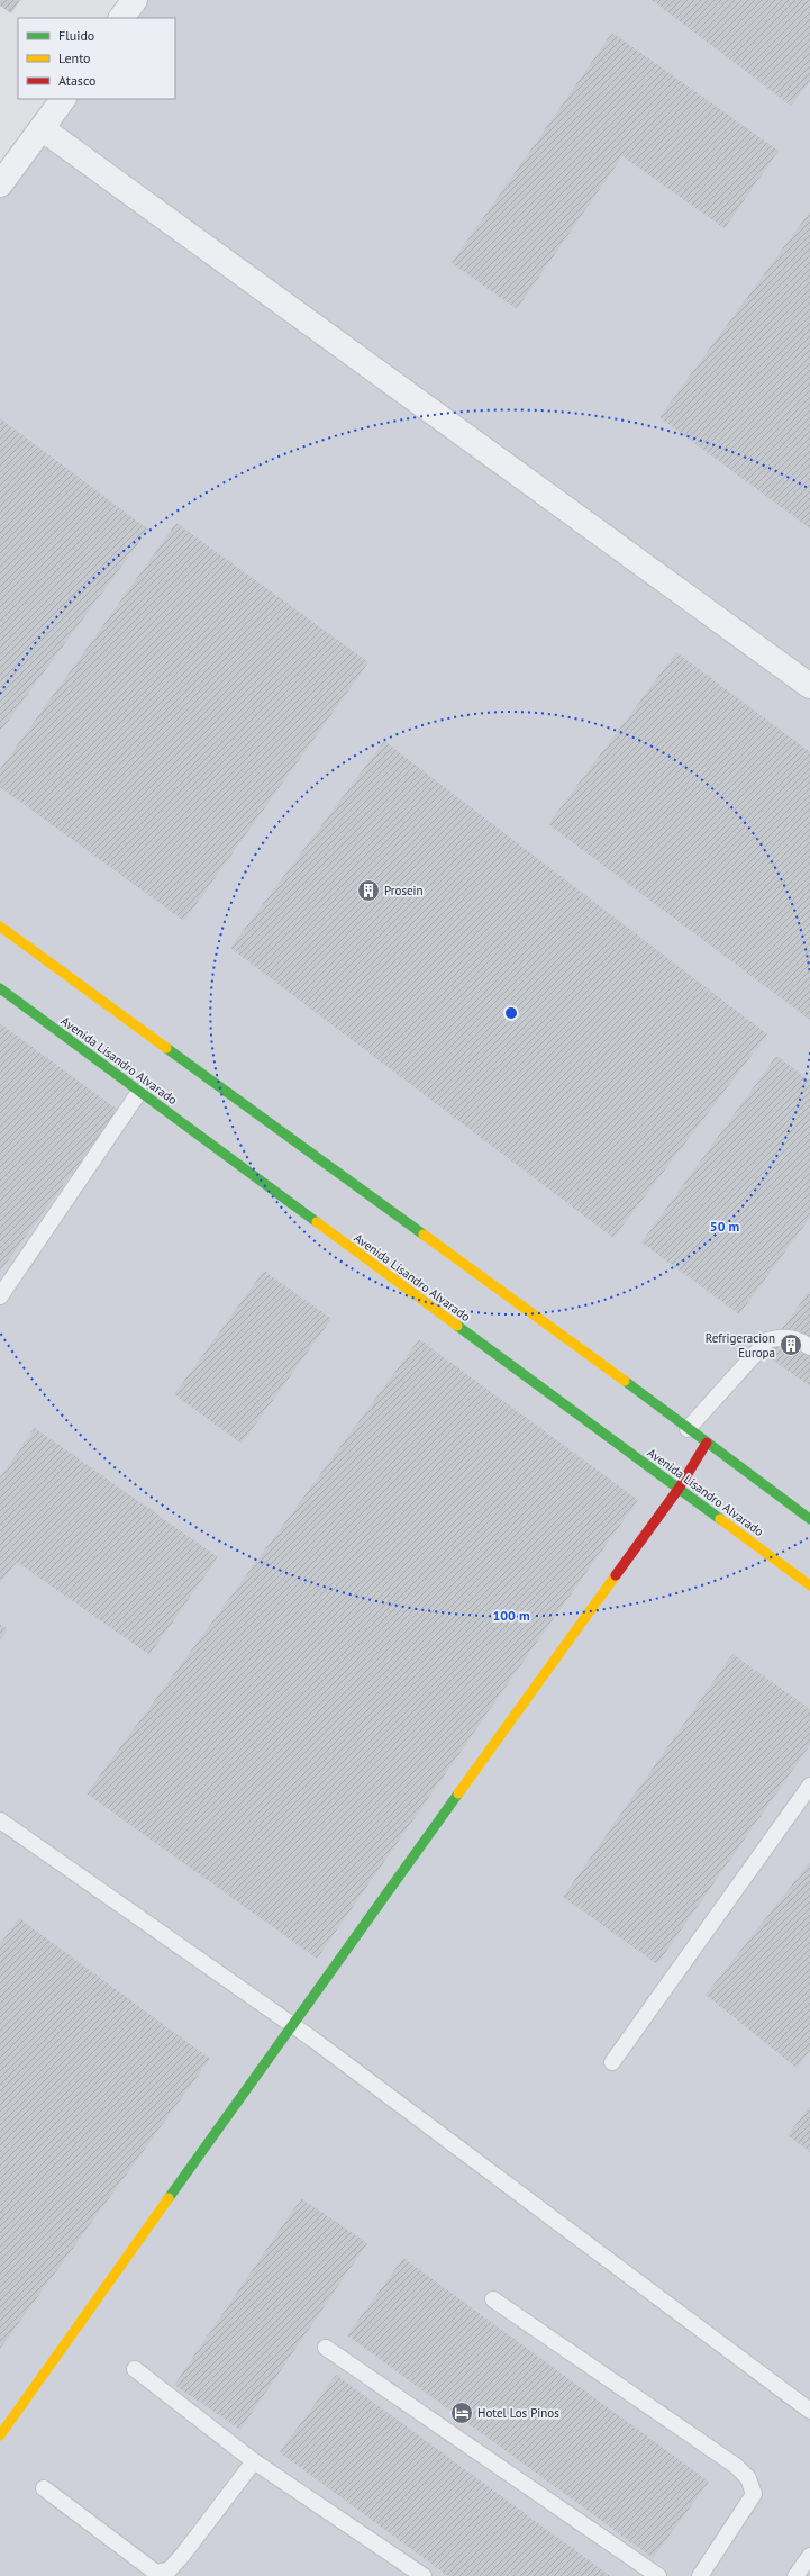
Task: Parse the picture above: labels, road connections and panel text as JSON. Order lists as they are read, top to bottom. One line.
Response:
{"streets":{"street":["Avenida Lisandro Alvarado"]},"places":{"building":["Prosein","Refrigeracion Europa"],"hotel":["Hotel Los Pinos"]},"legend":["Fluido","Lento","Atasco"],"rings":["50 m","100 m"]}
